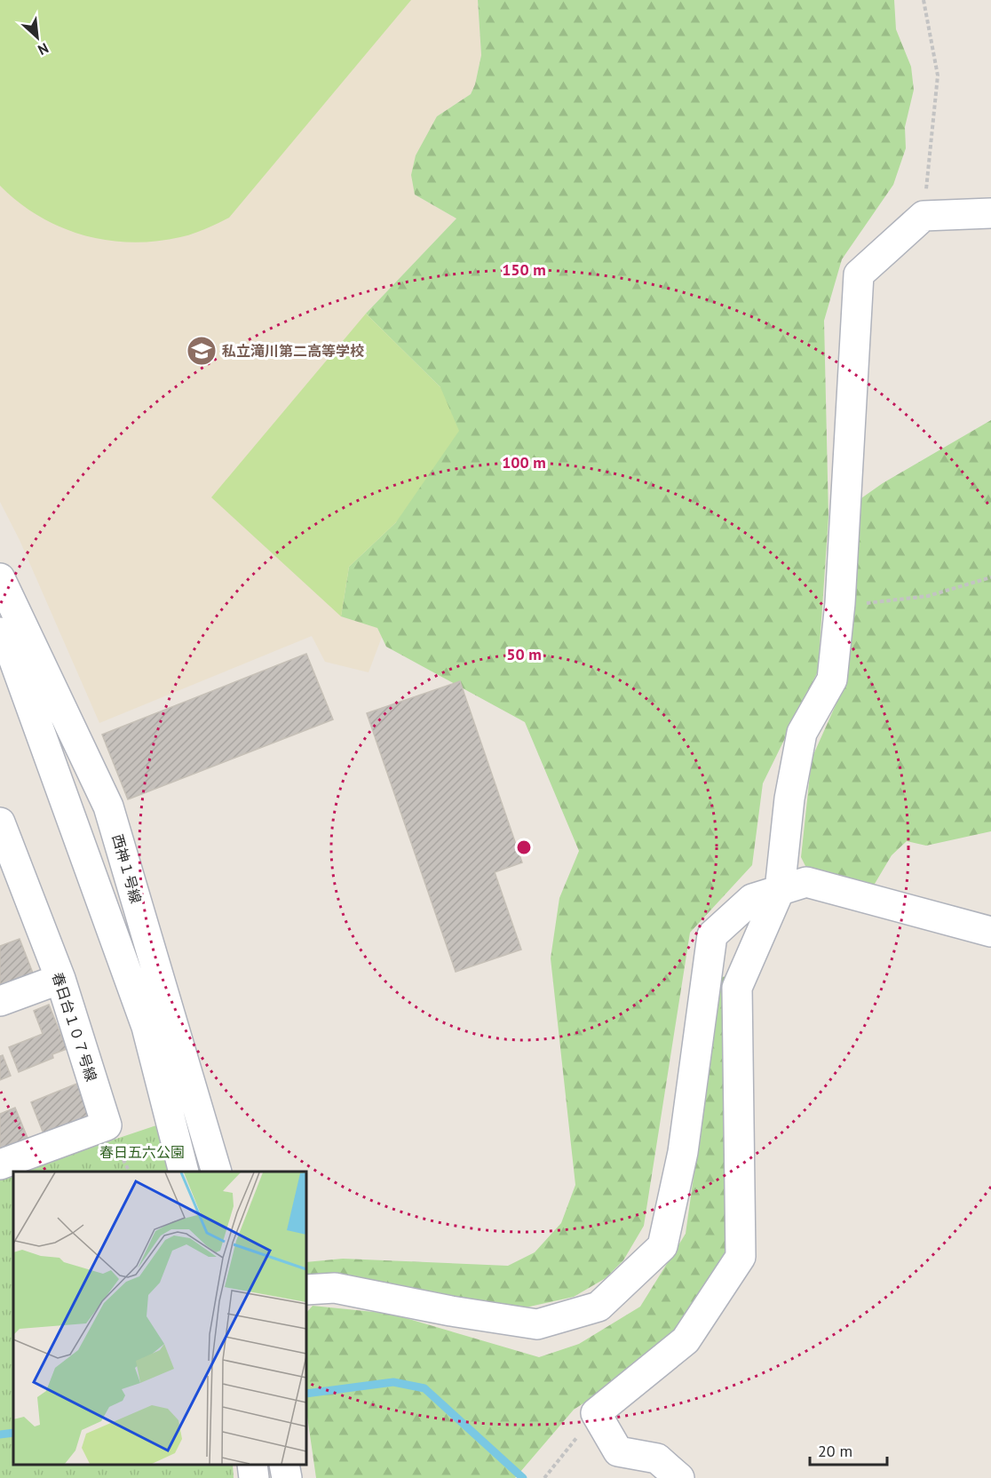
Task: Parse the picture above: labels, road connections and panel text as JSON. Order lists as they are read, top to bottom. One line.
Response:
{"streets":{"street":["西神１号線","春日台１０７号線"]},"parks":["春日五六公園"],"places":{"school or university":["私立滝川第二高等学校"]},"scale_bar":"20 m","north":"bottom right","rings":["150 m","100 m","50 m"]}
